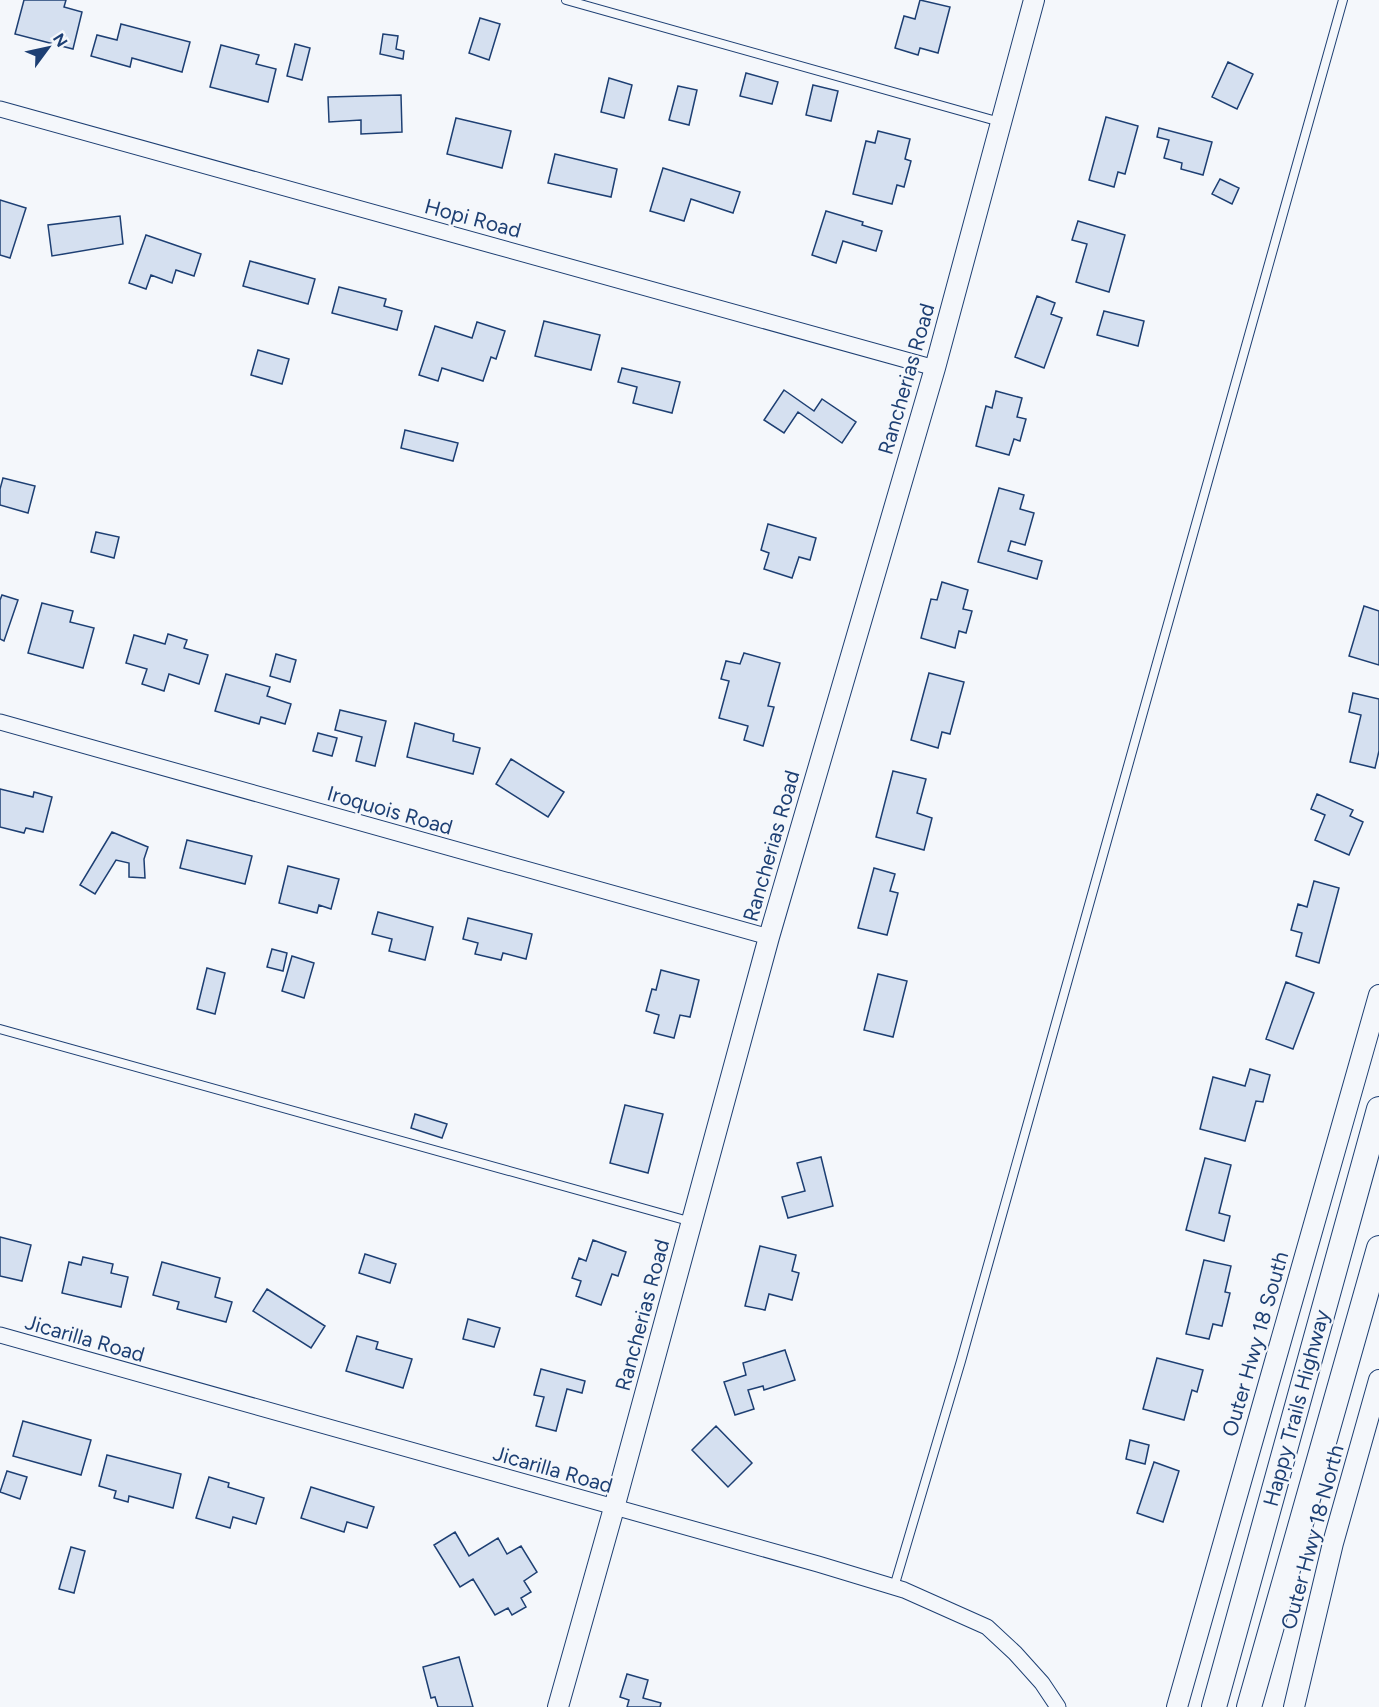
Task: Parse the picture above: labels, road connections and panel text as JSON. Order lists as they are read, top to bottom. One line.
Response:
{"streets":{"main road":["Happy Trails Highway"],"street":["Hopi Road","Rancherias Road","Iroquois Road","Jicarilla Road","Outer Hwy 18 South","Outer Hwy 18 North"]},"crossings":[["Hopi Road","Rancherias Road"],["Rancherias Road","Iroquois Road"],["Rancherias Road","Jicarilla Road"]],"north":"top right"}
